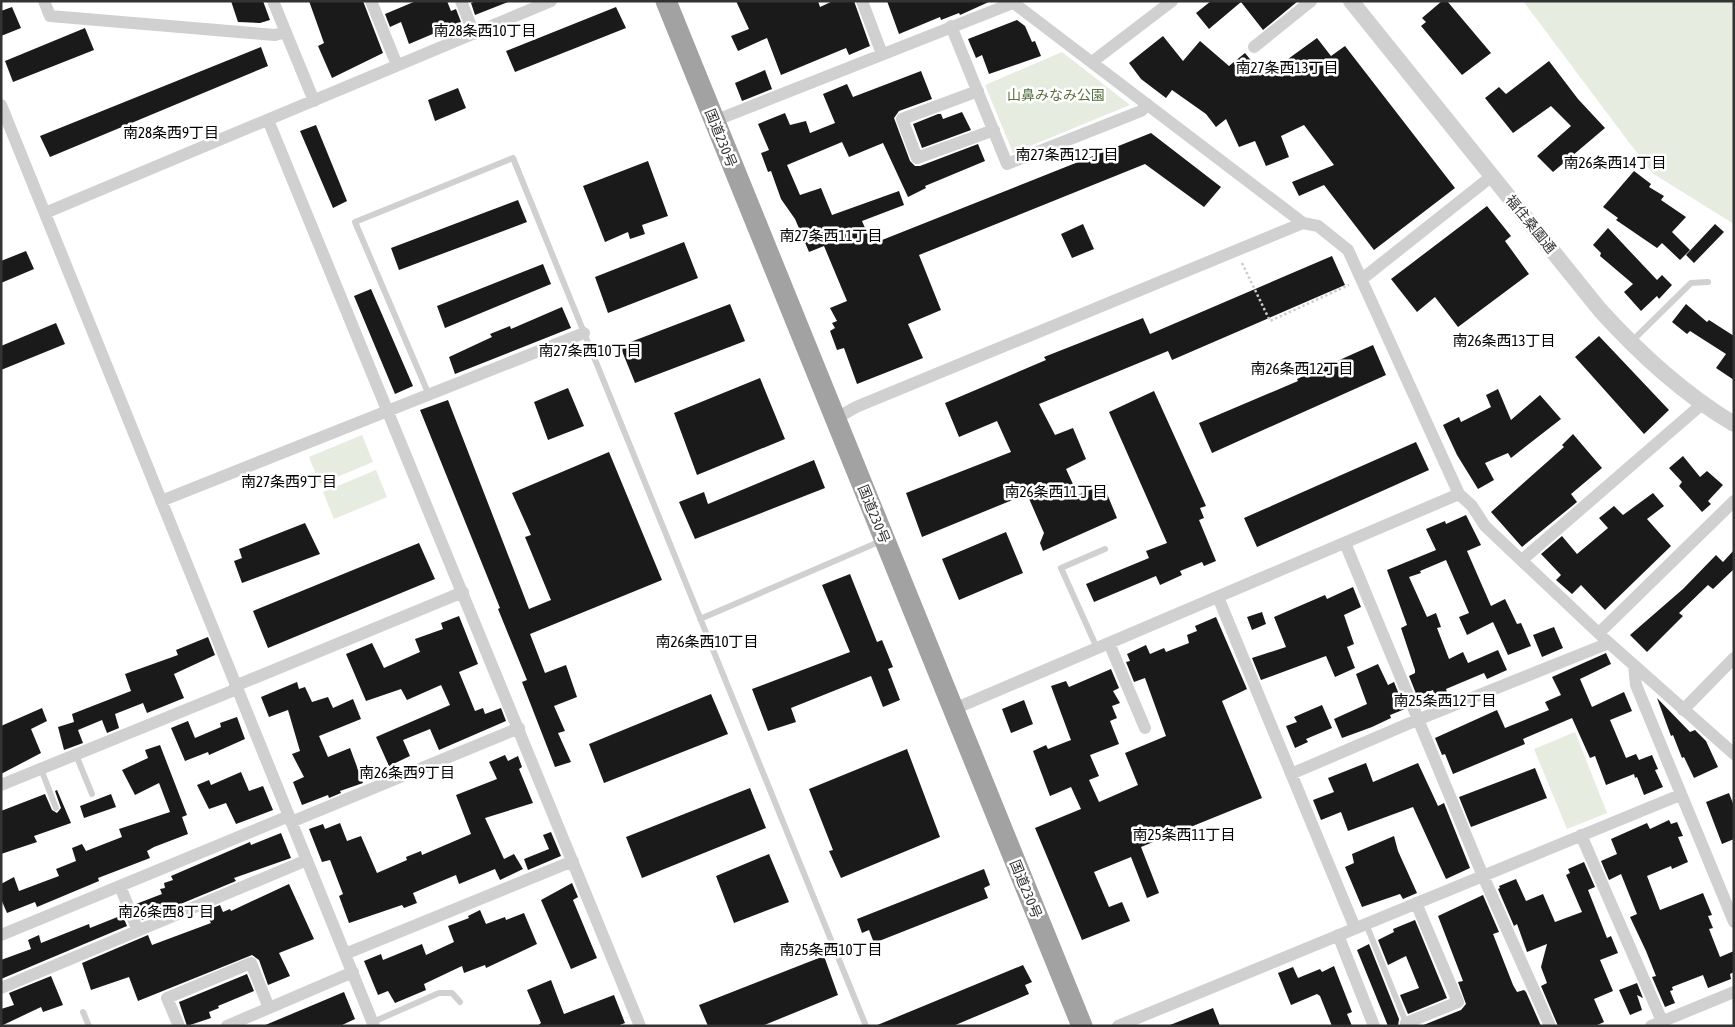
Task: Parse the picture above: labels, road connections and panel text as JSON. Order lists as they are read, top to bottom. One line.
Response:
{"streets":{"highway":["国道230号"],"street":["福住桑園通"]},"districts":["南28条西10丁目","南27条西13丁目","南28条西9丁目","南27条西12丁目","南26条西14丁目","南27条西11丁目","南26条西13丁目","南27条西10丁目","南26条西12丁目","南27条西9丁目","南26条西11丁目","南26条西10丁目","南25条西12丁目","南26条西9丁目","南25条西11丁目","南26条西8丁目","南25条西10丁目"],"parks":["山鼻みなみ公園"]}
